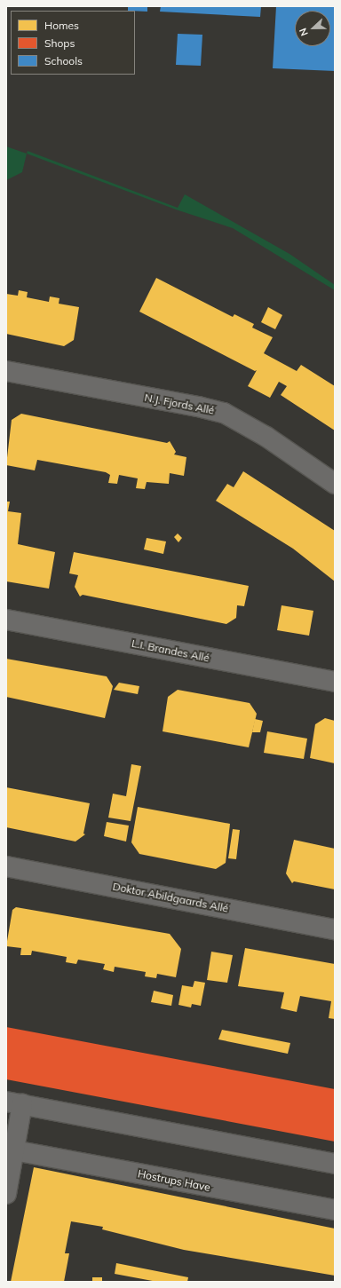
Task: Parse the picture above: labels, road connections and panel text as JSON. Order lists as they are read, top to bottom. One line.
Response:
{"streets":{"street":["N.J. Fjords Allé","L.I. Brandes Allé","Doktor Abildgaards Allé","Hostrups Have"]},"legend":["Homes","Shops","Schools"],"north":"left"}
